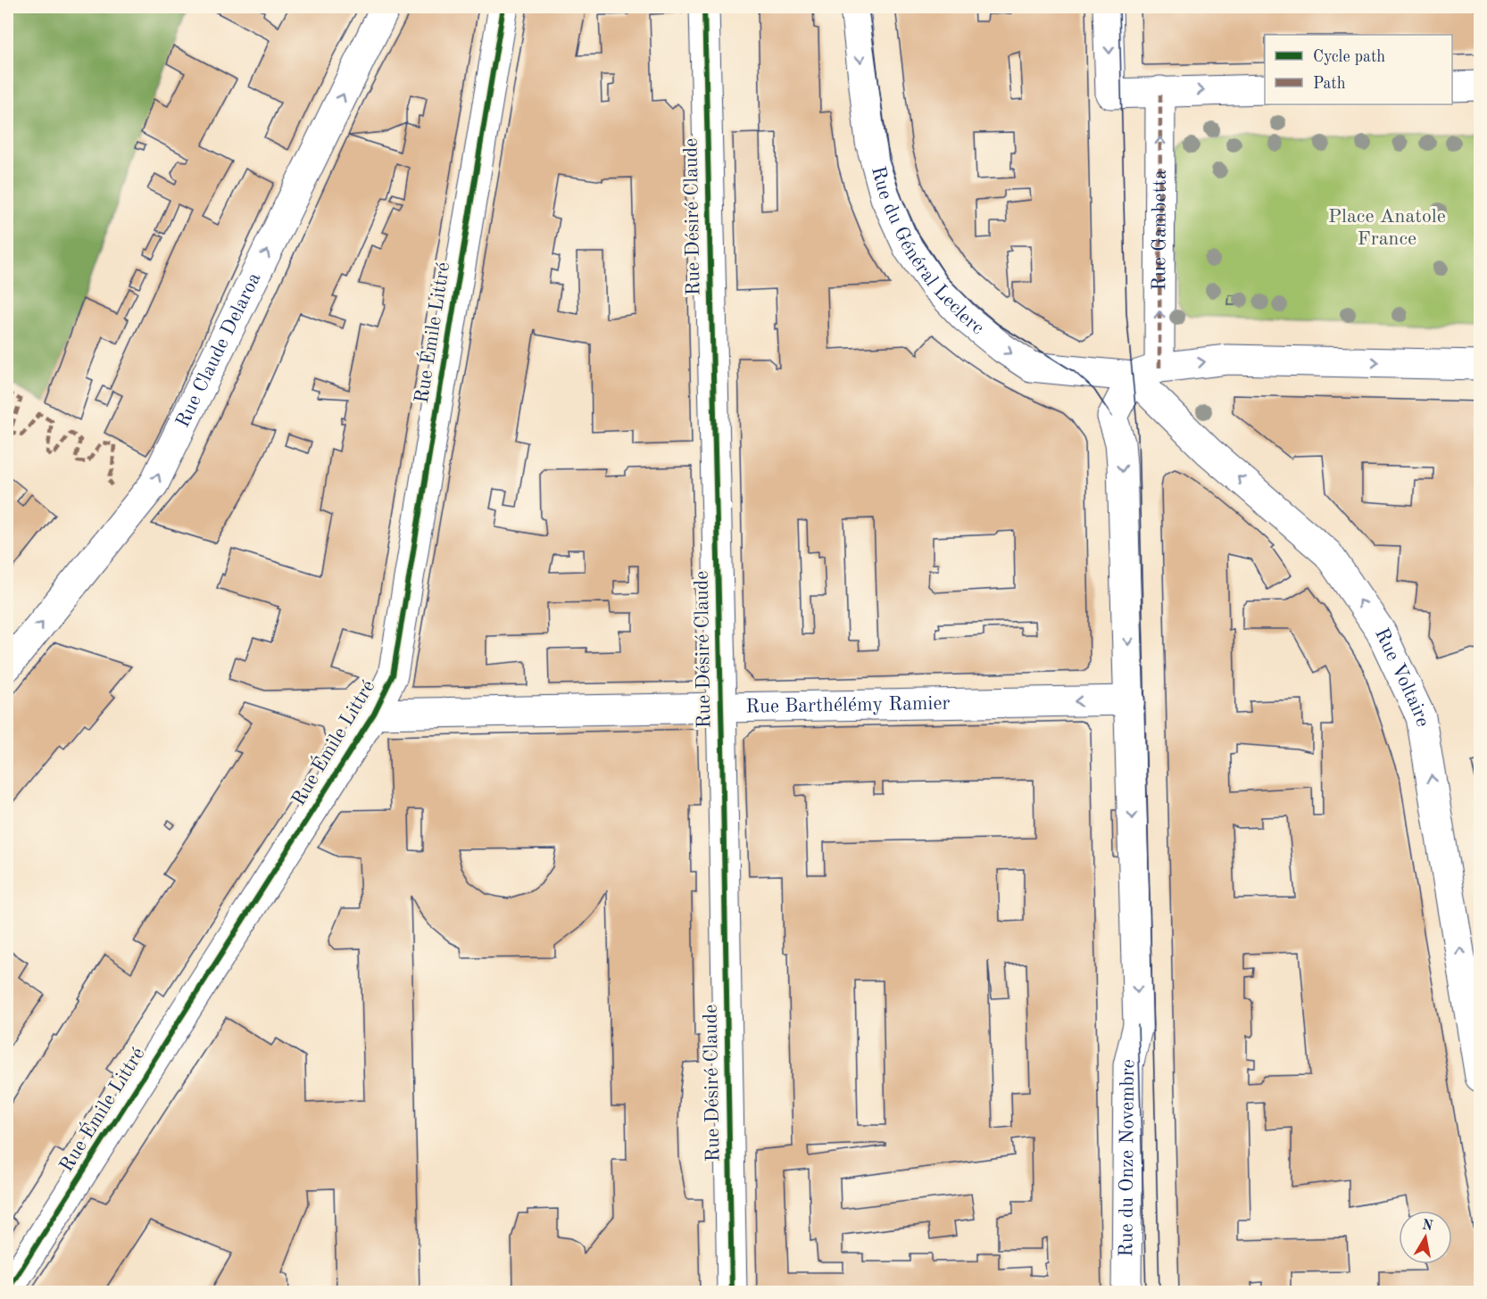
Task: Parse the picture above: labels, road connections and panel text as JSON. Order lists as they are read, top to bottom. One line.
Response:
{"streets":{"street":["Rue Désiré Claude","Rue Gambetta","Rue du Général Leclerc","Rue Émile Littré","Rue Claude Delaroa","Rue Voltaire","Rue Barthélémy Ramier","Rue du Onze Novembre"]},"crossings":[["Rue Désiré Claude","Rue Barthélémy Ramier"],["Rue du Général Leclerc","Rue Voltaire"],["Rue du Général Leclerc","Rue du Onze Novembre"],["Rue Émile Littré","Rue Barthélémy Ramier"],["Rue Voltaire","Rue du Onze Novembre"],["Rue Barthélémy Ramier","Rue du Onze Novembre"]],"one_way":["Rue Gambetta","Rue du Général Leclerc","Rue Claude Delaroa","Rue Voltaire","Rue Barthélémy Ramier","Rue du Onze Novembre"],"parks":["Place Anatole France"],"legend":["Cycle path","Path"],"north":"top"}
